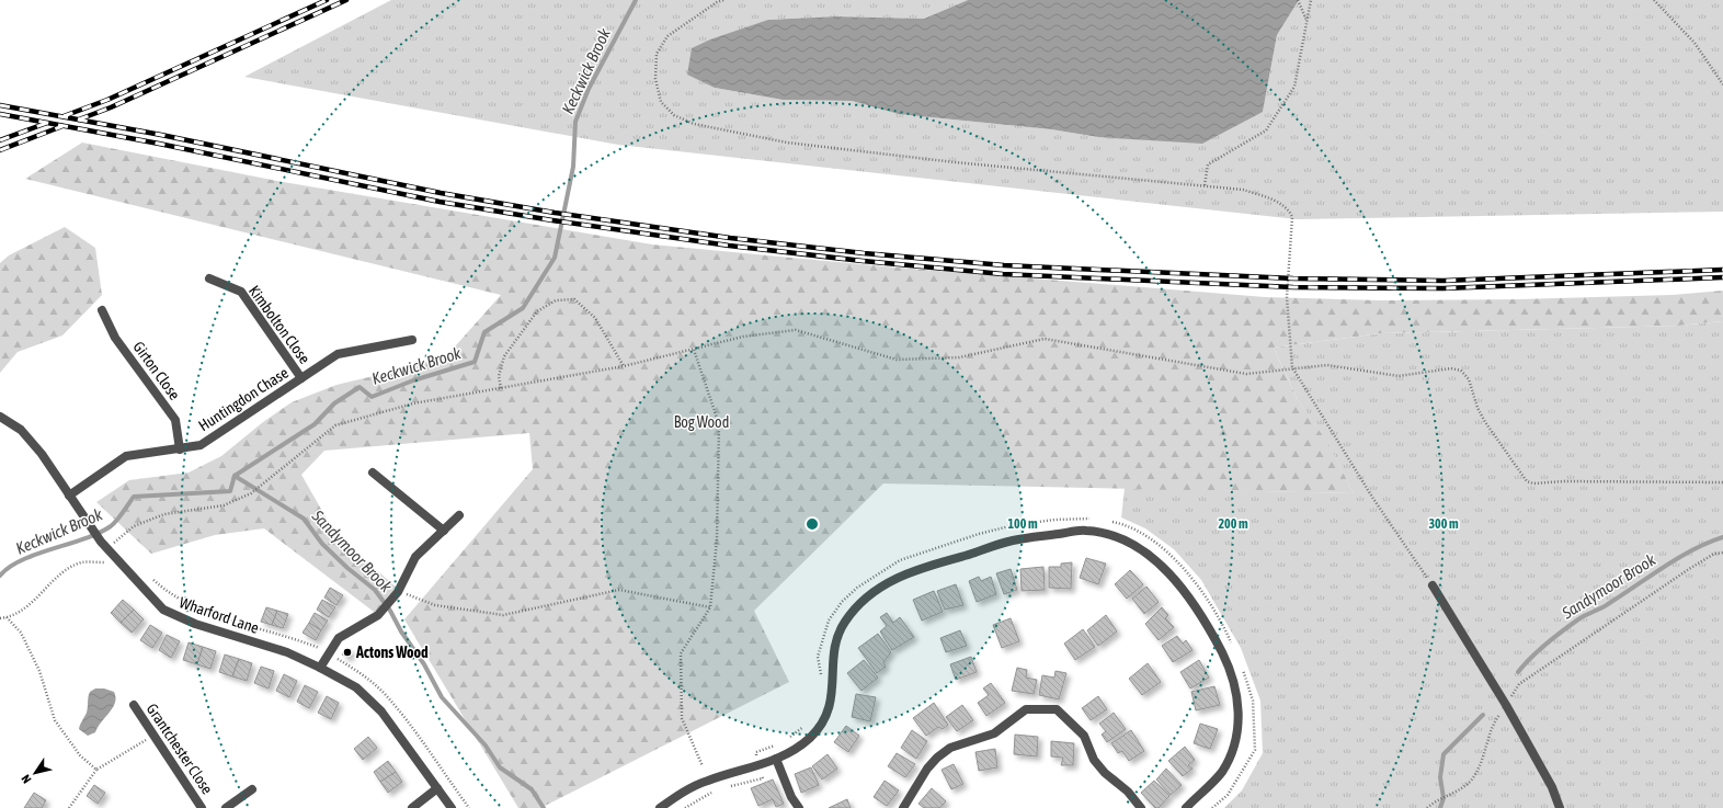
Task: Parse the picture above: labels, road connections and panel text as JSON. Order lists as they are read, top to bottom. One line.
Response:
{"streets":{"street":["Kimbolton Close","Girton Close","Huntingdon Chase","Wharford Lane","Grantchester Close"]},"crossings":[["Kimbolton Close","Huntingdon Chase"],["Girton Close","Huntingdon Chase"],["Huntingdon Chase","Wharford Lane"]],"water":["Keckwick Brook","Sandymoor Brook"],"parks":["Bog Wood"],"places":["Actons Wood"],"north":"bottom left","rings":["100 m","200 m","300 m"]}
